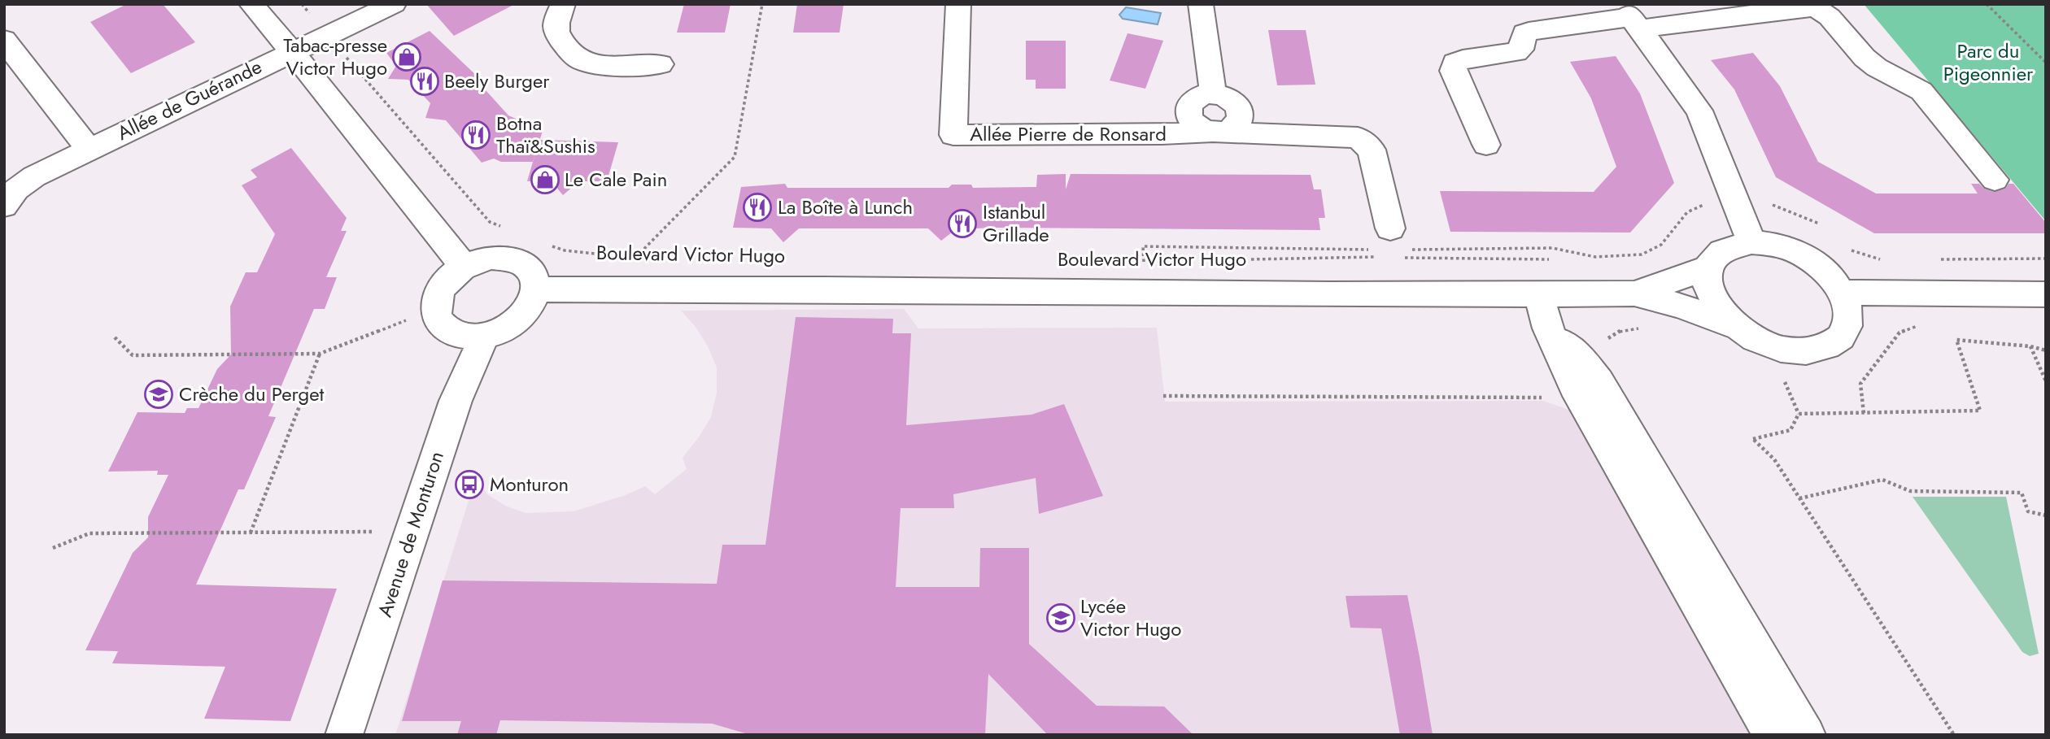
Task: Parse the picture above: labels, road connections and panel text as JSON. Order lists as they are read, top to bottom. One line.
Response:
{"streets":{"street":["Allée de Guérande","Allée Pierre de Ronsard","Boulevard Victor Hugo","Avenue de Monturon"]},"crossings":[["Boulevard Victor Hugo","Avenue de Monturon"]],"parks":["Parc du Pigeonnier"],"places":{"shop":["Tabac-presse Victor Hugo","Le Cale Pain"],"restaurant":["Beely Burger","Botna Thaï&Sushis","La Boîte à Lunch","Istanbul Grillade"],"school or university":["Crèche du Perget","Lycée Victor Hugo"],"bus stop":["Monturon"]}}
